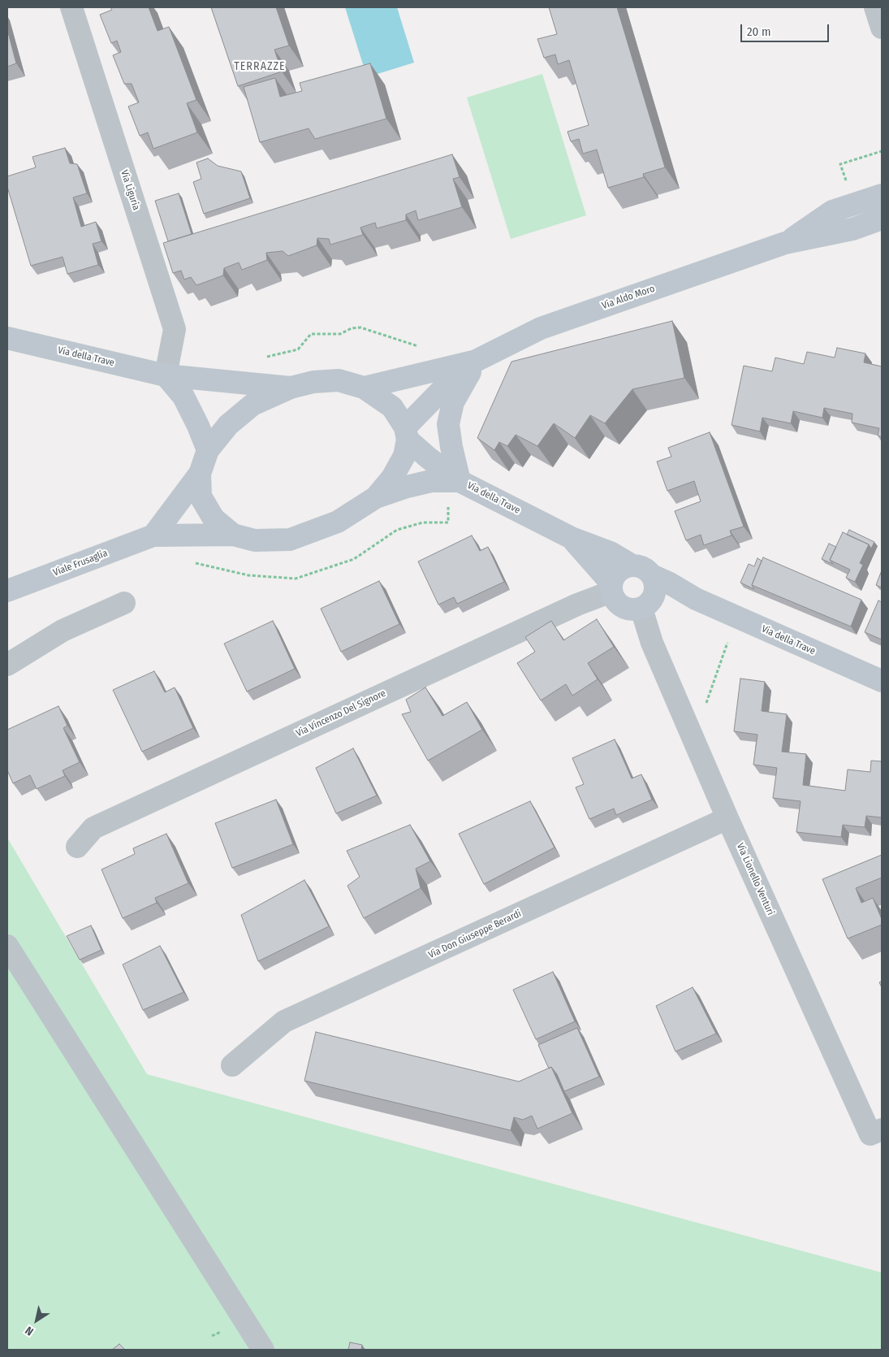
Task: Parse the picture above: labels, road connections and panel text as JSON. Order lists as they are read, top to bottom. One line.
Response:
{"streets":{"main road":["Via Aldo Moro","Via della Trave","Viale Frusaglia"],"street":["Via Liguria","Via Vincenzo Del Signore","Via Lionello Venturi","Via Don Giuseppe Berardi"]},"crossings":[["Via Liguria","Via della Trave"],["Via Aldo Moro","Via della Trave"],["Via della Trave","Viale Frusaglia"],["Via della Trave","Via Vincenzo Del Signore"],["Via della Trave","Via Lionello Venturi"],["Via Vincenzo Del Signore","Via Lionello Venturi"],["Via Lionello Venturi","Via Don Giuseppe Berardi"]],"districts":["TERRAZZE"],"scale_bar":"20 m","north":"bottom left"}
